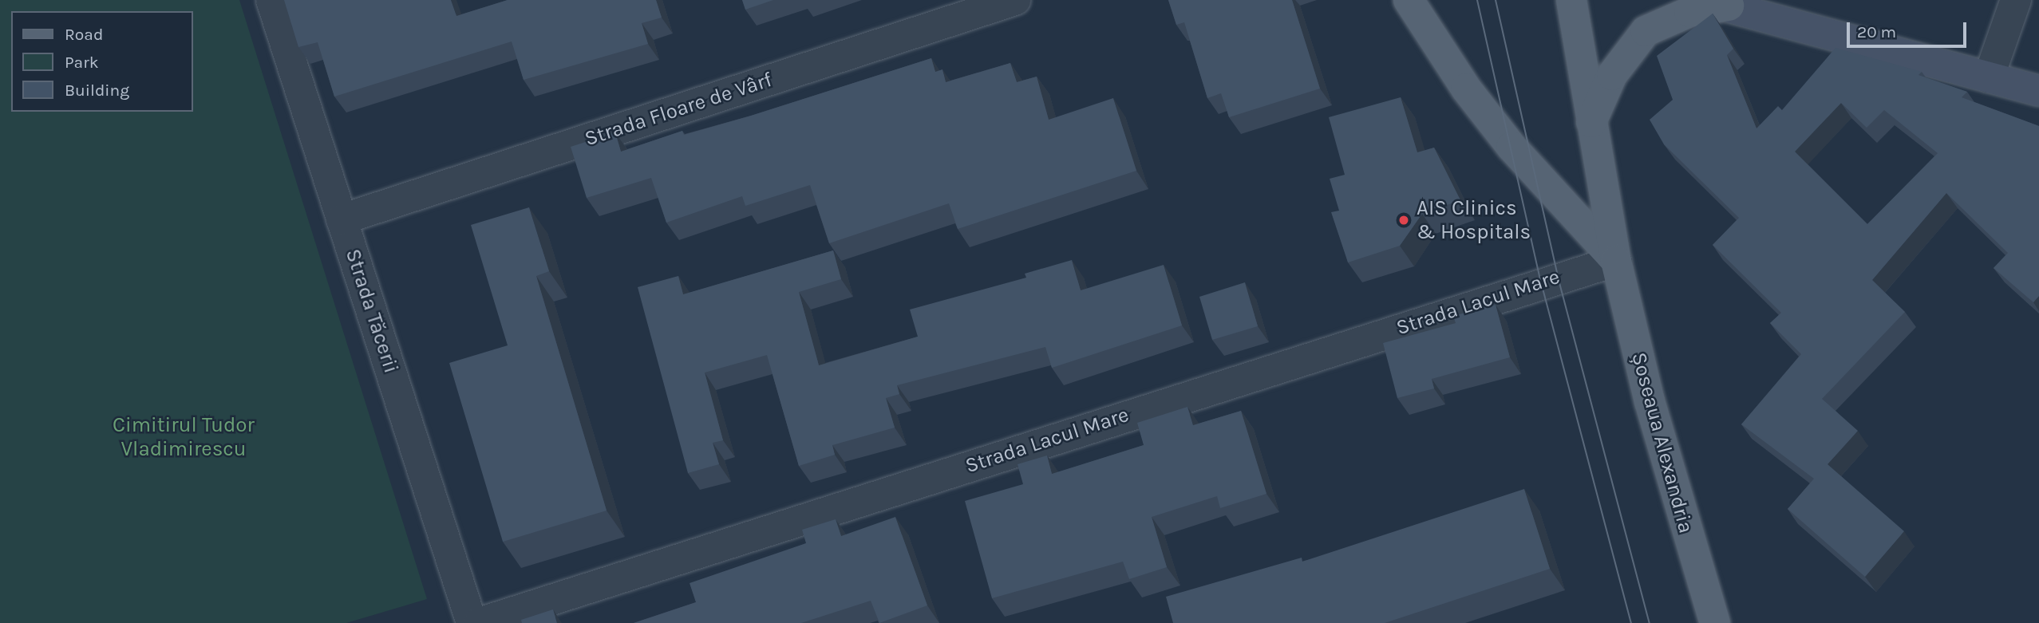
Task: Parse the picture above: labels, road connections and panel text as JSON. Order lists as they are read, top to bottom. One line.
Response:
{"streets":{"main road":["Șoseaua Alexandria"],"street":["Strada Floare de Vârf","Strada Lacul Mare","Strada Tăcerii"]},"crossings":[["Strada Floare de Vârf","Strada Tăcerii"],["Strada Lacul Mare","Șoseaua Alexandria"]],"parks":["Cimitirul Tudor Vladimirescu"],"places":["AIS Clinics & Hospitals"],"legend":["Road","Park","Building"],"scale_bar":"20 m"}
